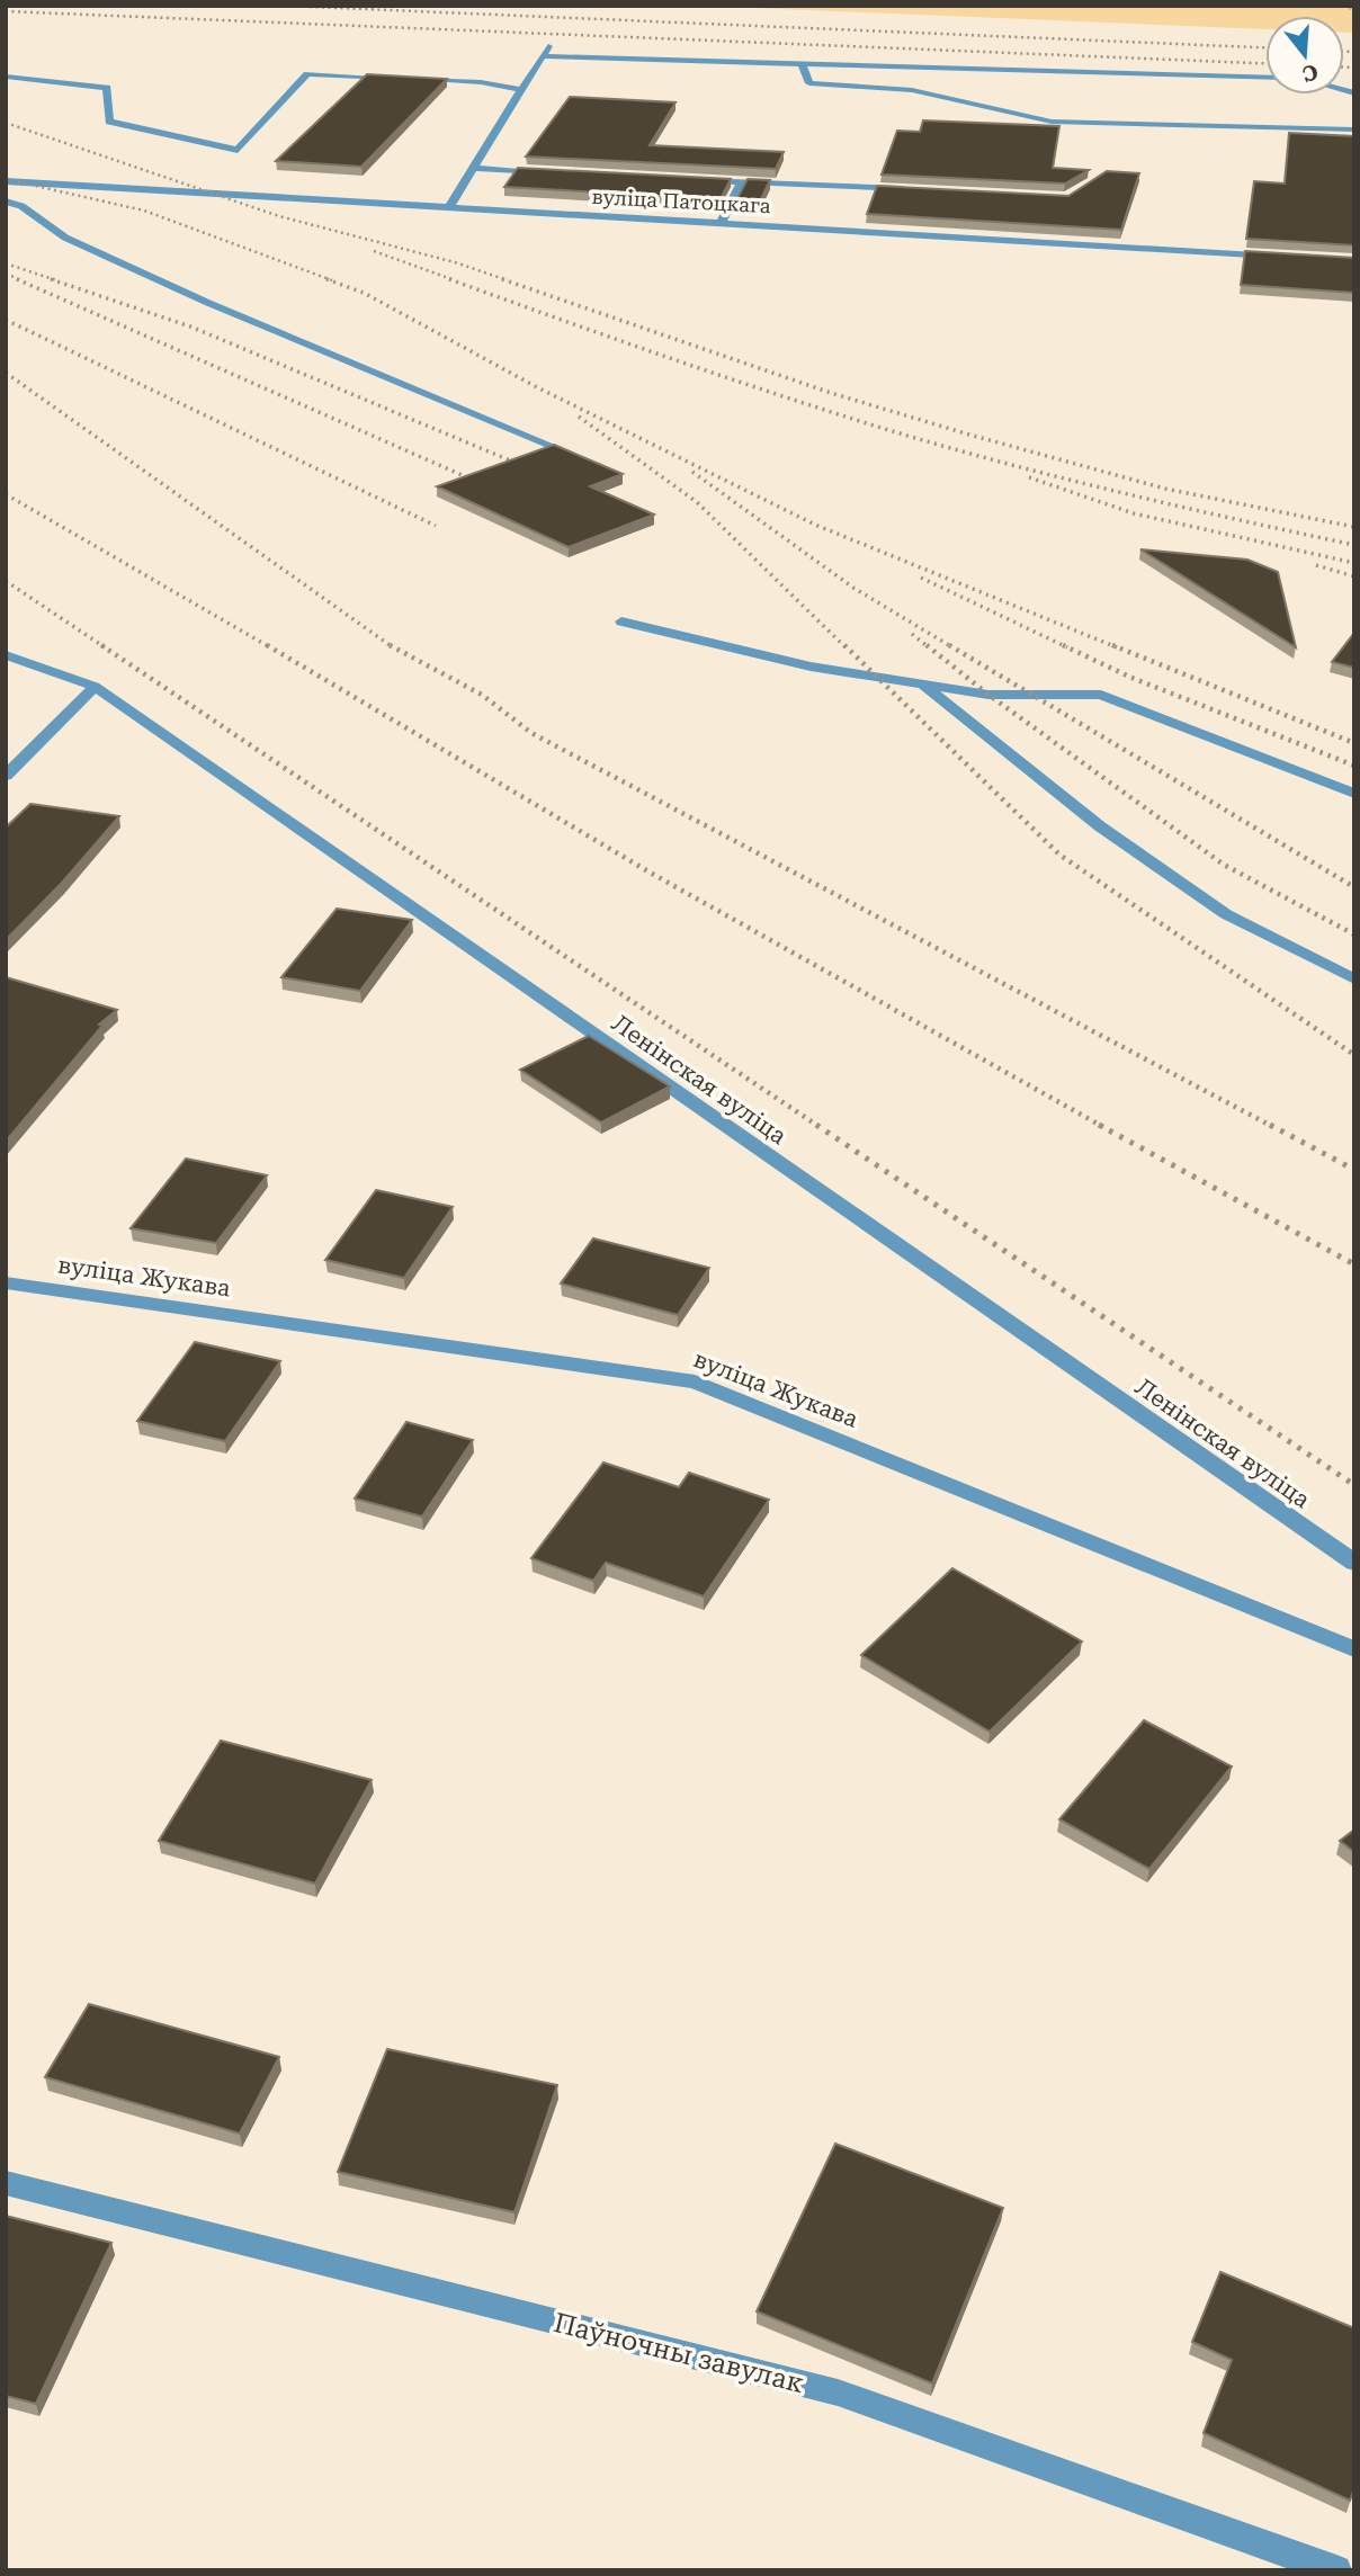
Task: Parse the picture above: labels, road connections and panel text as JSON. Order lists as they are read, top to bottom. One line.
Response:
{"streets":{"street":["вуліца Патоцкага","Ленінская вуліца","вуліца Жукава","Паўночны завулак"]},"north":"bottom"}
